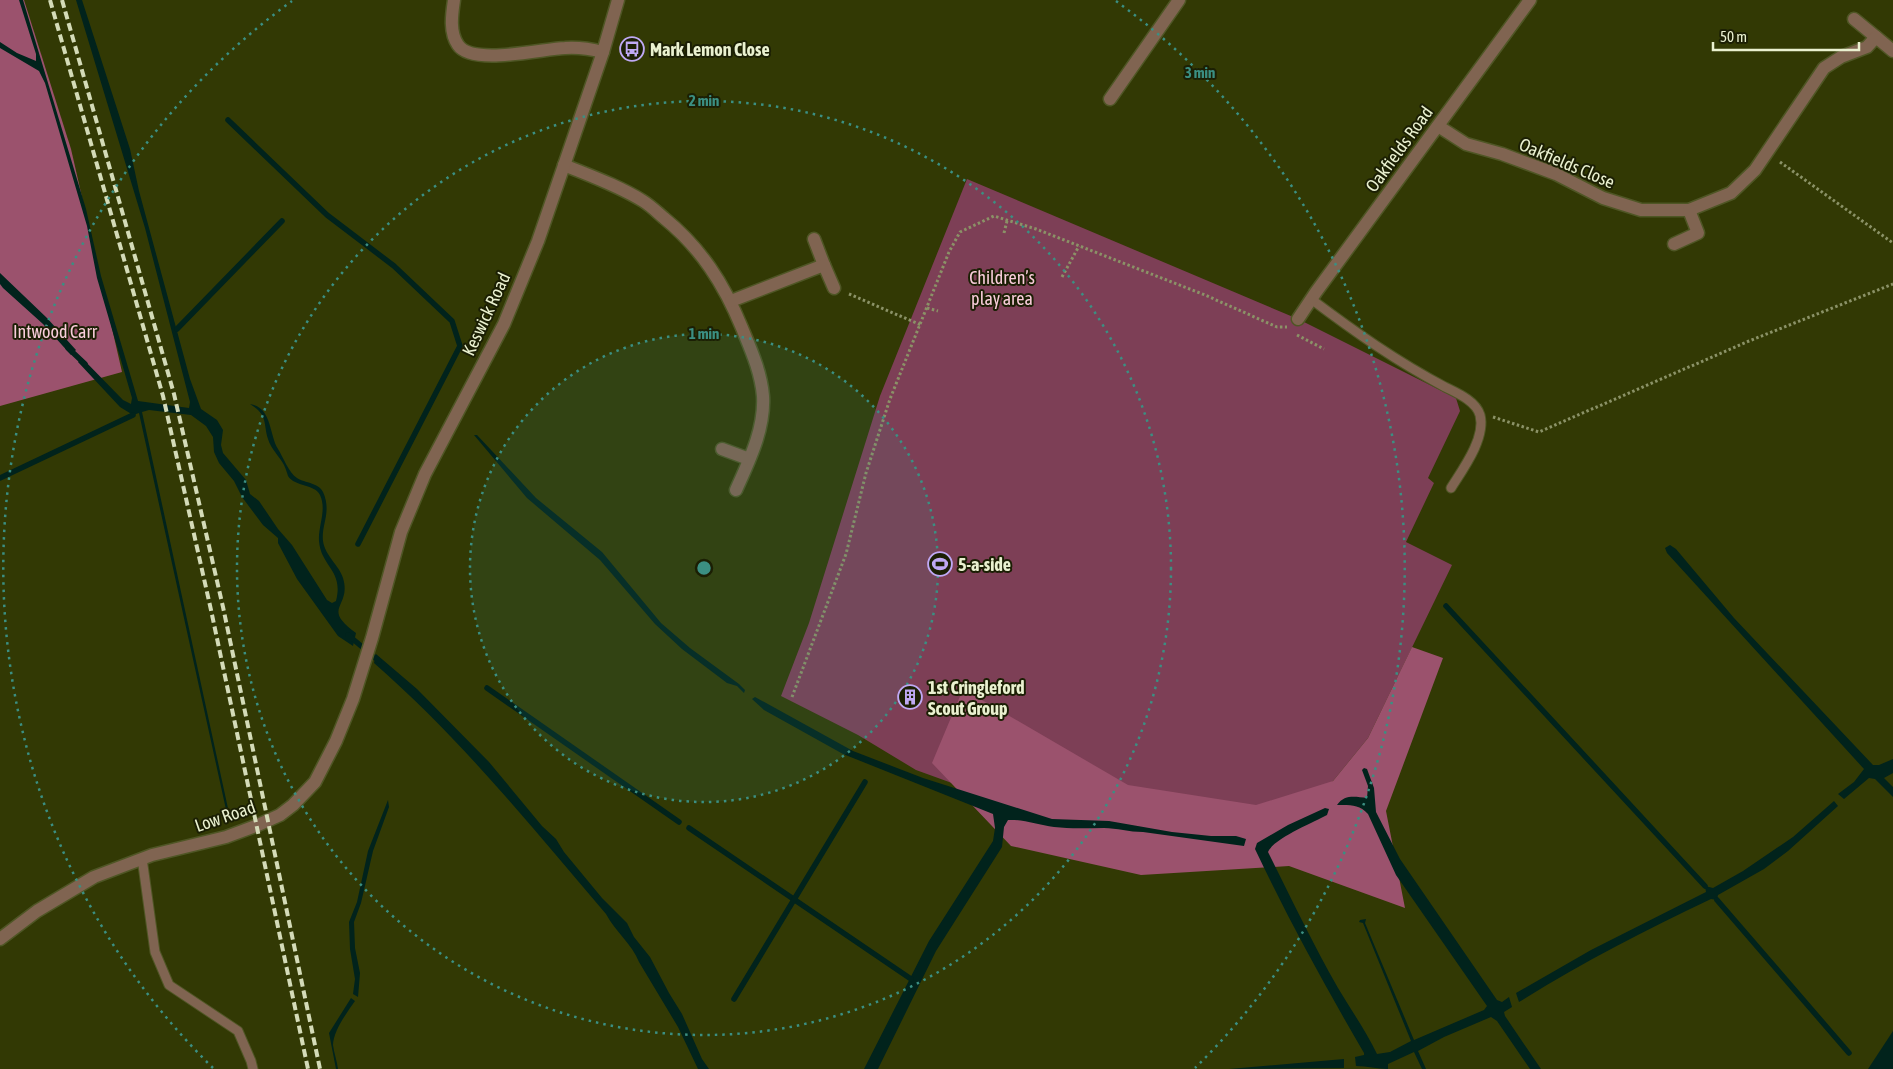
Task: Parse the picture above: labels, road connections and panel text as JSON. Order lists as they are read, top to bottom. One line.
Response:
{"streets":{"street":["Oakfields Road","Oakfields Close","Keswick Road","Low Road"]},"crossings":[["Oakfields Road","Oakfields Close"],["Keswick Road","Low Road"]],"parks":["Children’s play area","Intwood Carr"],"places":{"bus stop":["Mark Lemon Close"],"sports":["5-a-side"],"building":["1st Cringleford Scout Group"]},"scale_bar":"50 m","rings":["3 min","2 min","1 min"]}
